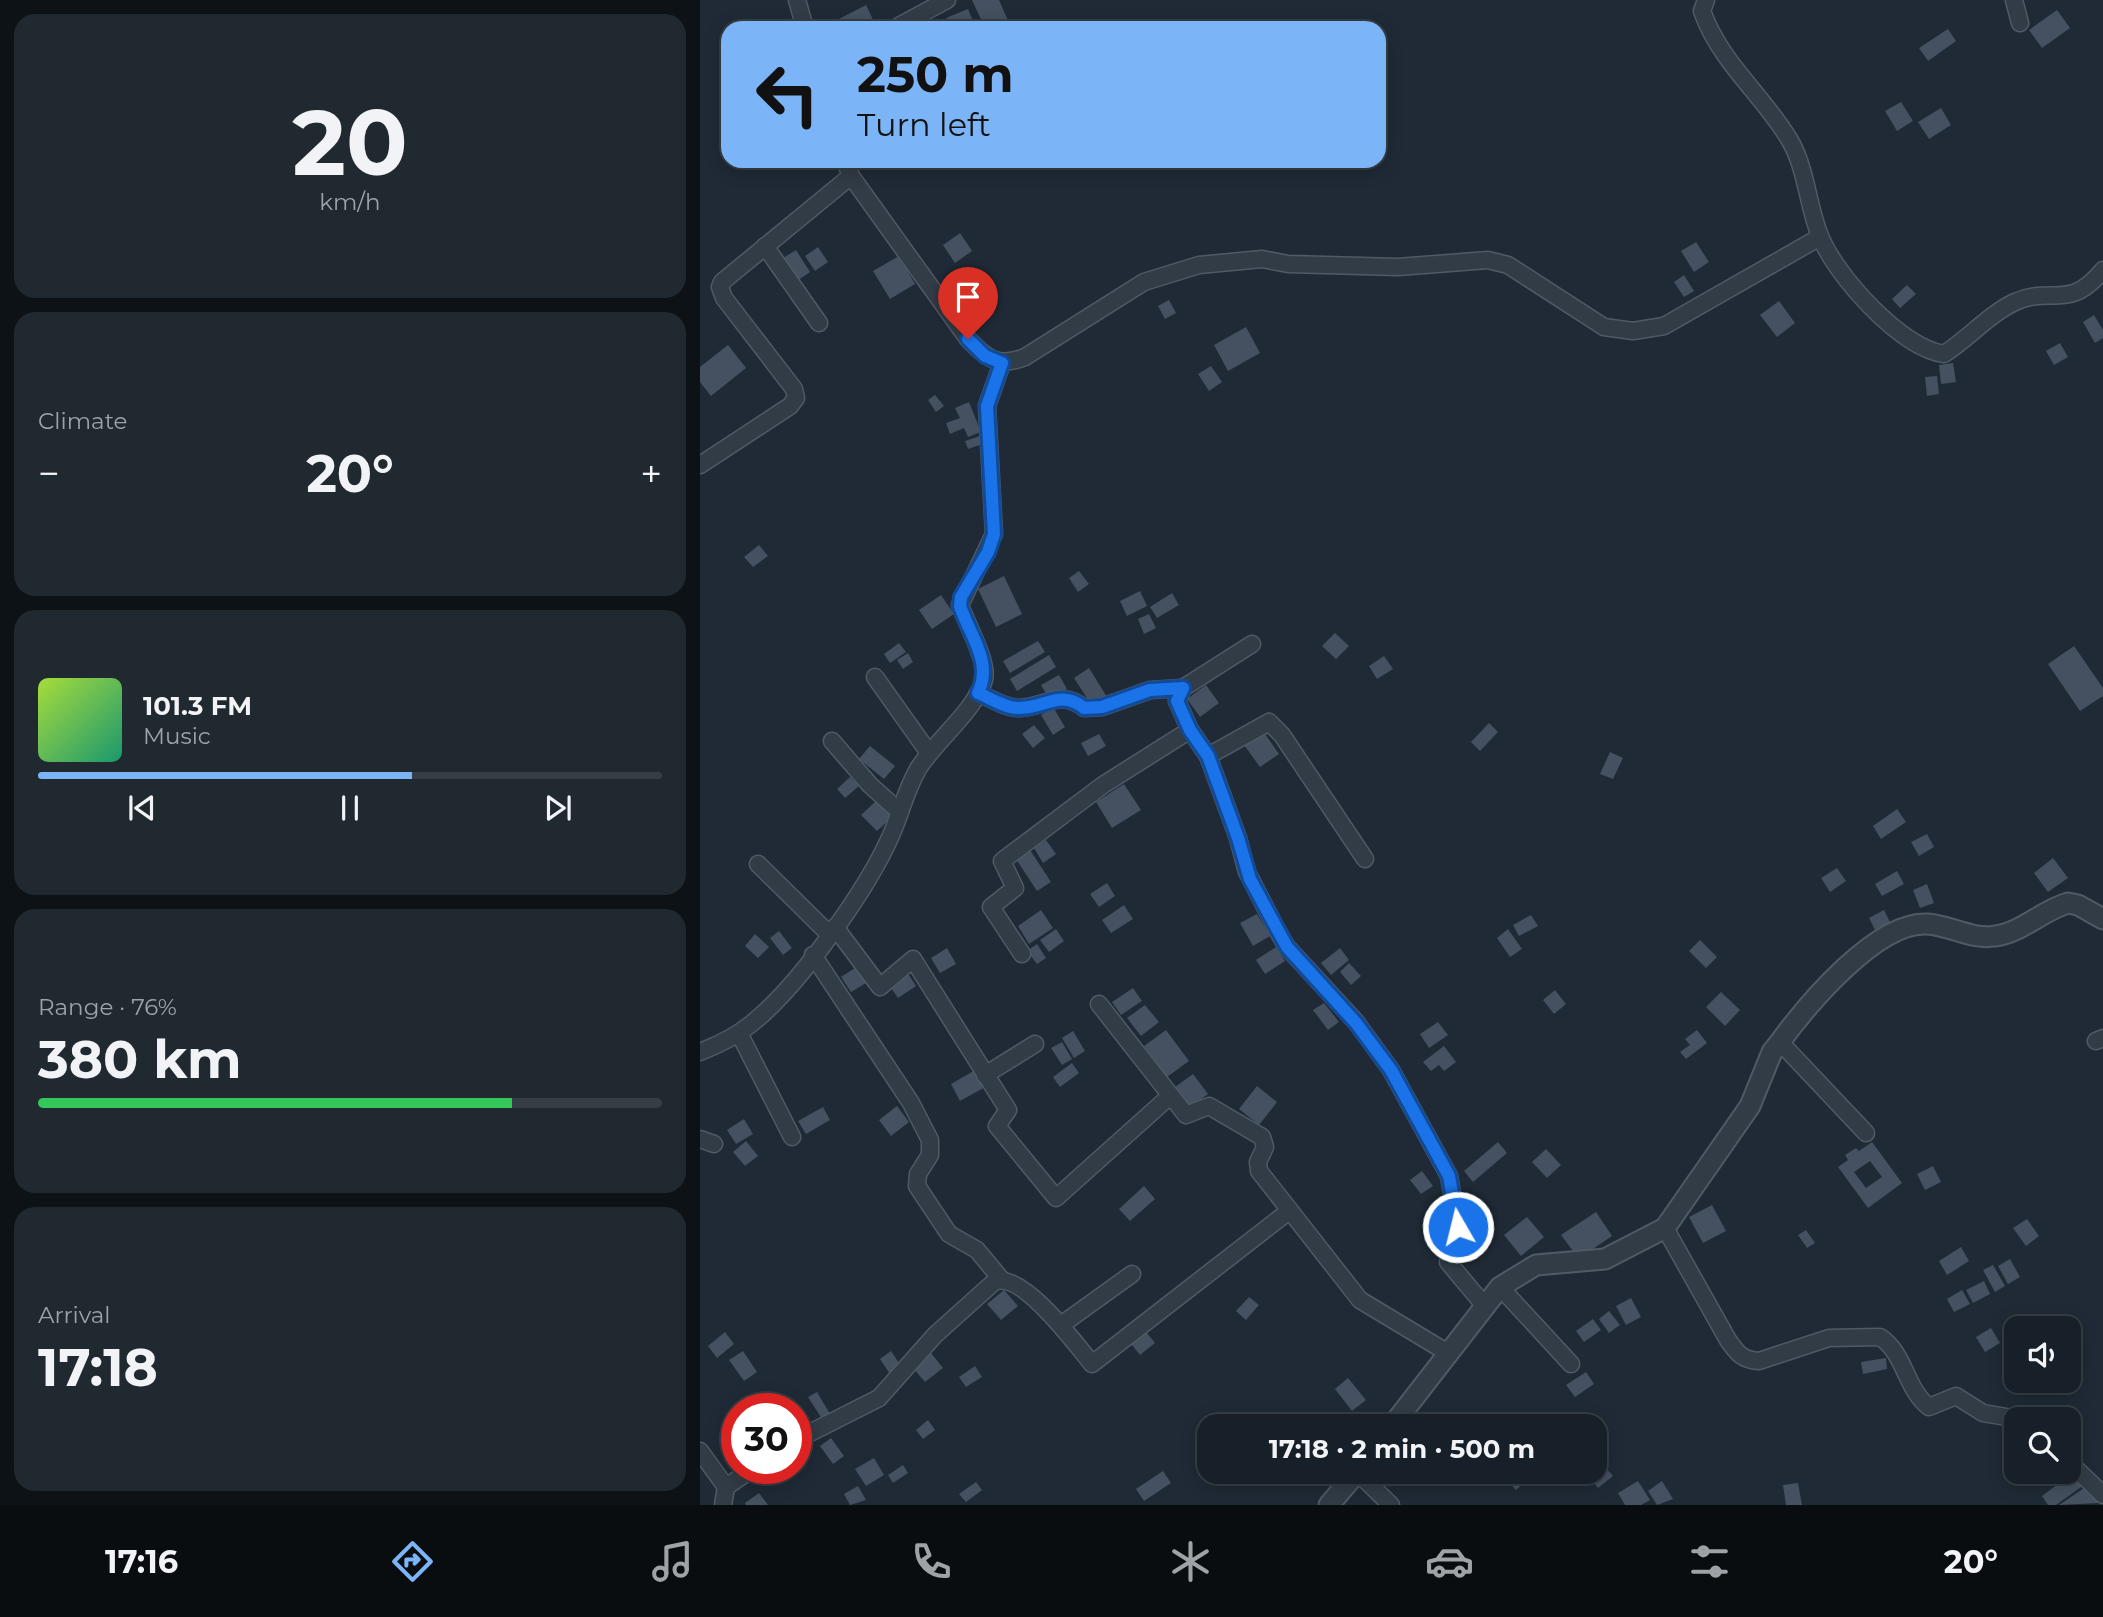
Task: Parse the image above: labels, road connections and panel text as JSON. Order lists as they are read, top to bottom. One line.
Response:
{"page":{"tile":[["20","km/h"],"Climate",["Range · 76%","380 km"],["Arrival","17:18"]],"turn":["250 m","Turn left"],"heat":["−","20°","+"],"song":["101.3 FM","Music"],"limit":"30","trip":"17:18 · 2 min · 500 m","tabs":["17:16","20°"]}}
